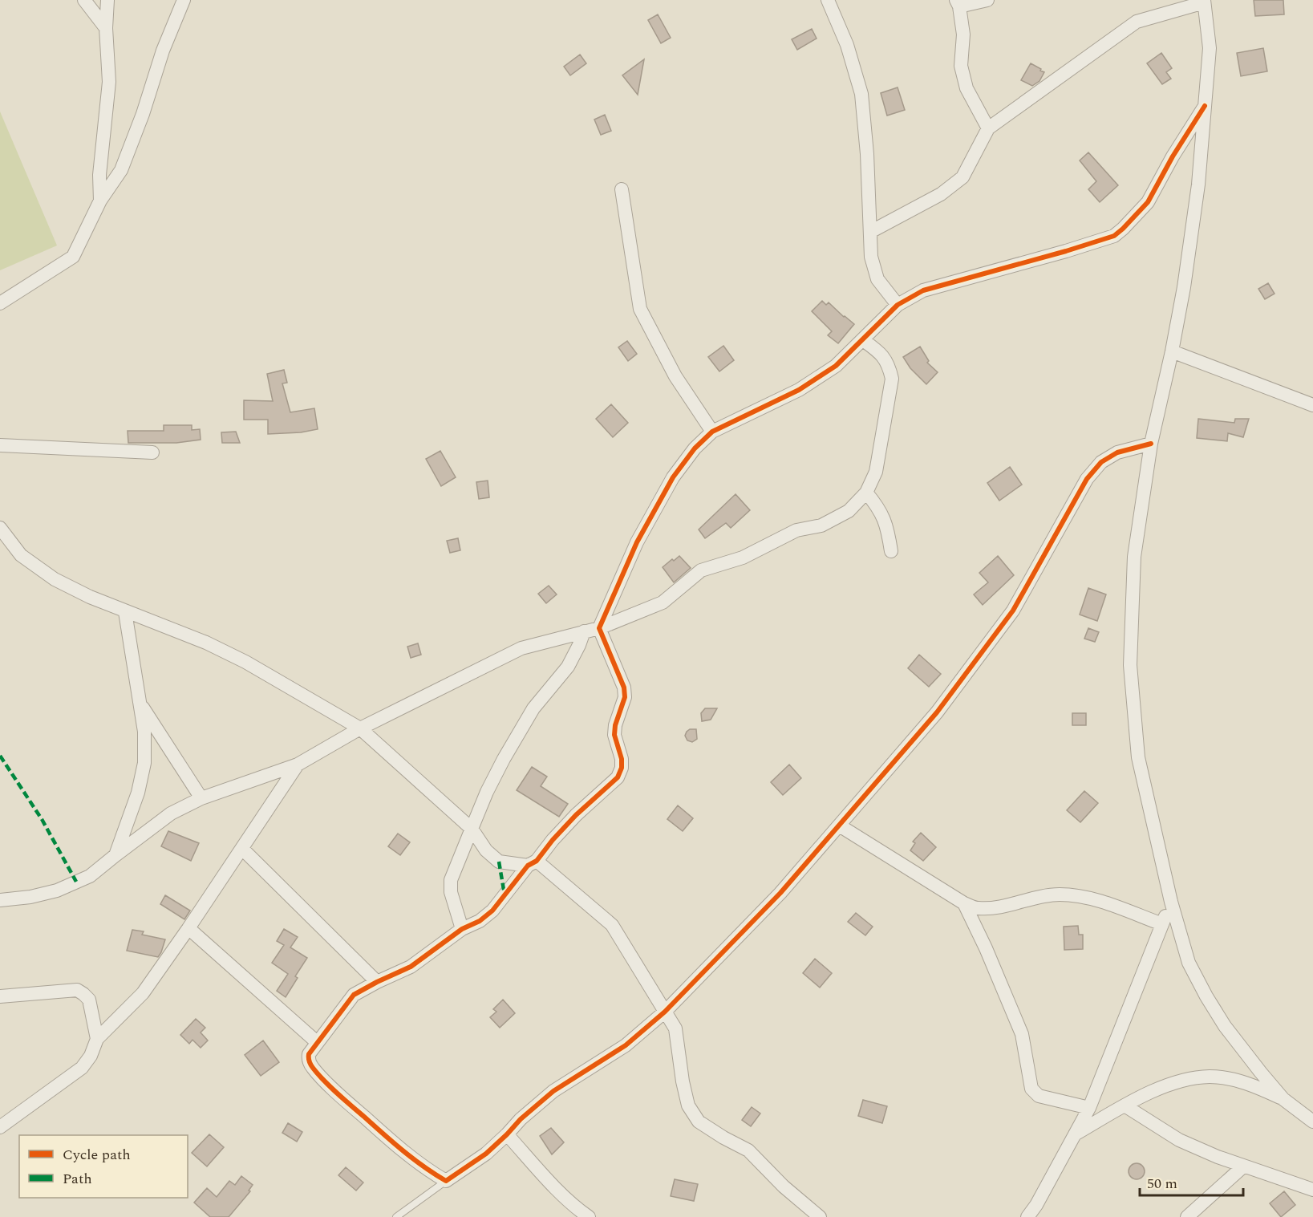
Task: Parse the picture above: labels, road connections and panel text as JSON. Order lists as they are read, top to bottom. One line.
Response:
{"legend":["Cycle path","Path"],"scale_bar":"50 m"}
